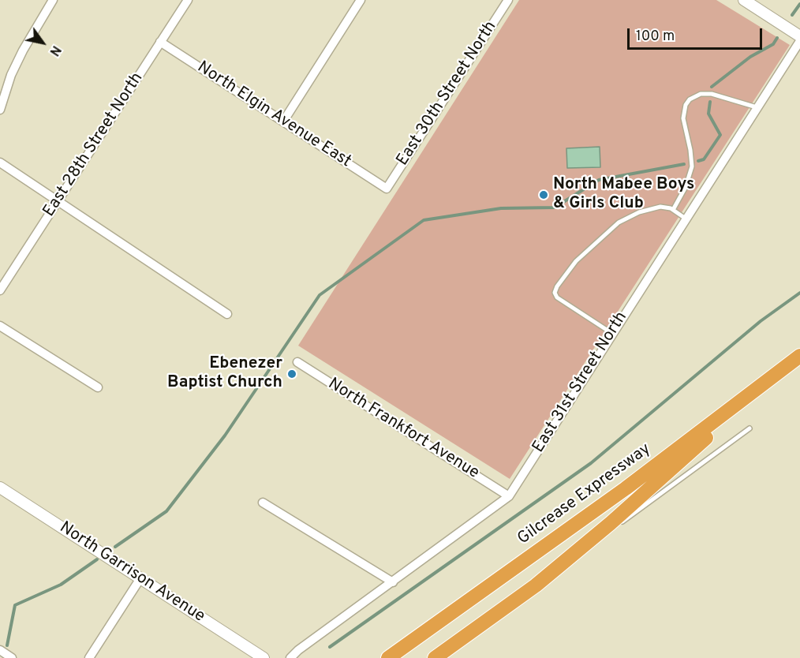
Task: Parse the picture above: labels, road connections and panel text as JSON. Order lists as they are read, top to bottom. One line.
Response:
{"streets":{"highway":["Gilcrease Expressway"],"street":["East 30th Street North","North Elgin Avenue East","East 28th Street North","East 31st Street North","North Frankfort Avenue","North Garrison Avenue"]},"crossings":[["East 30th Street North","North Elgin Avenue East"],["North Elgin Avenue East","East 28th Street North"],["East 31st Street North","North Frankfort Avenue"]],"places":["North Mabee Boys & Girls Club","Ebenezer Baptist Church"],"scale_bar":"100 m","north":"bottom right"}
